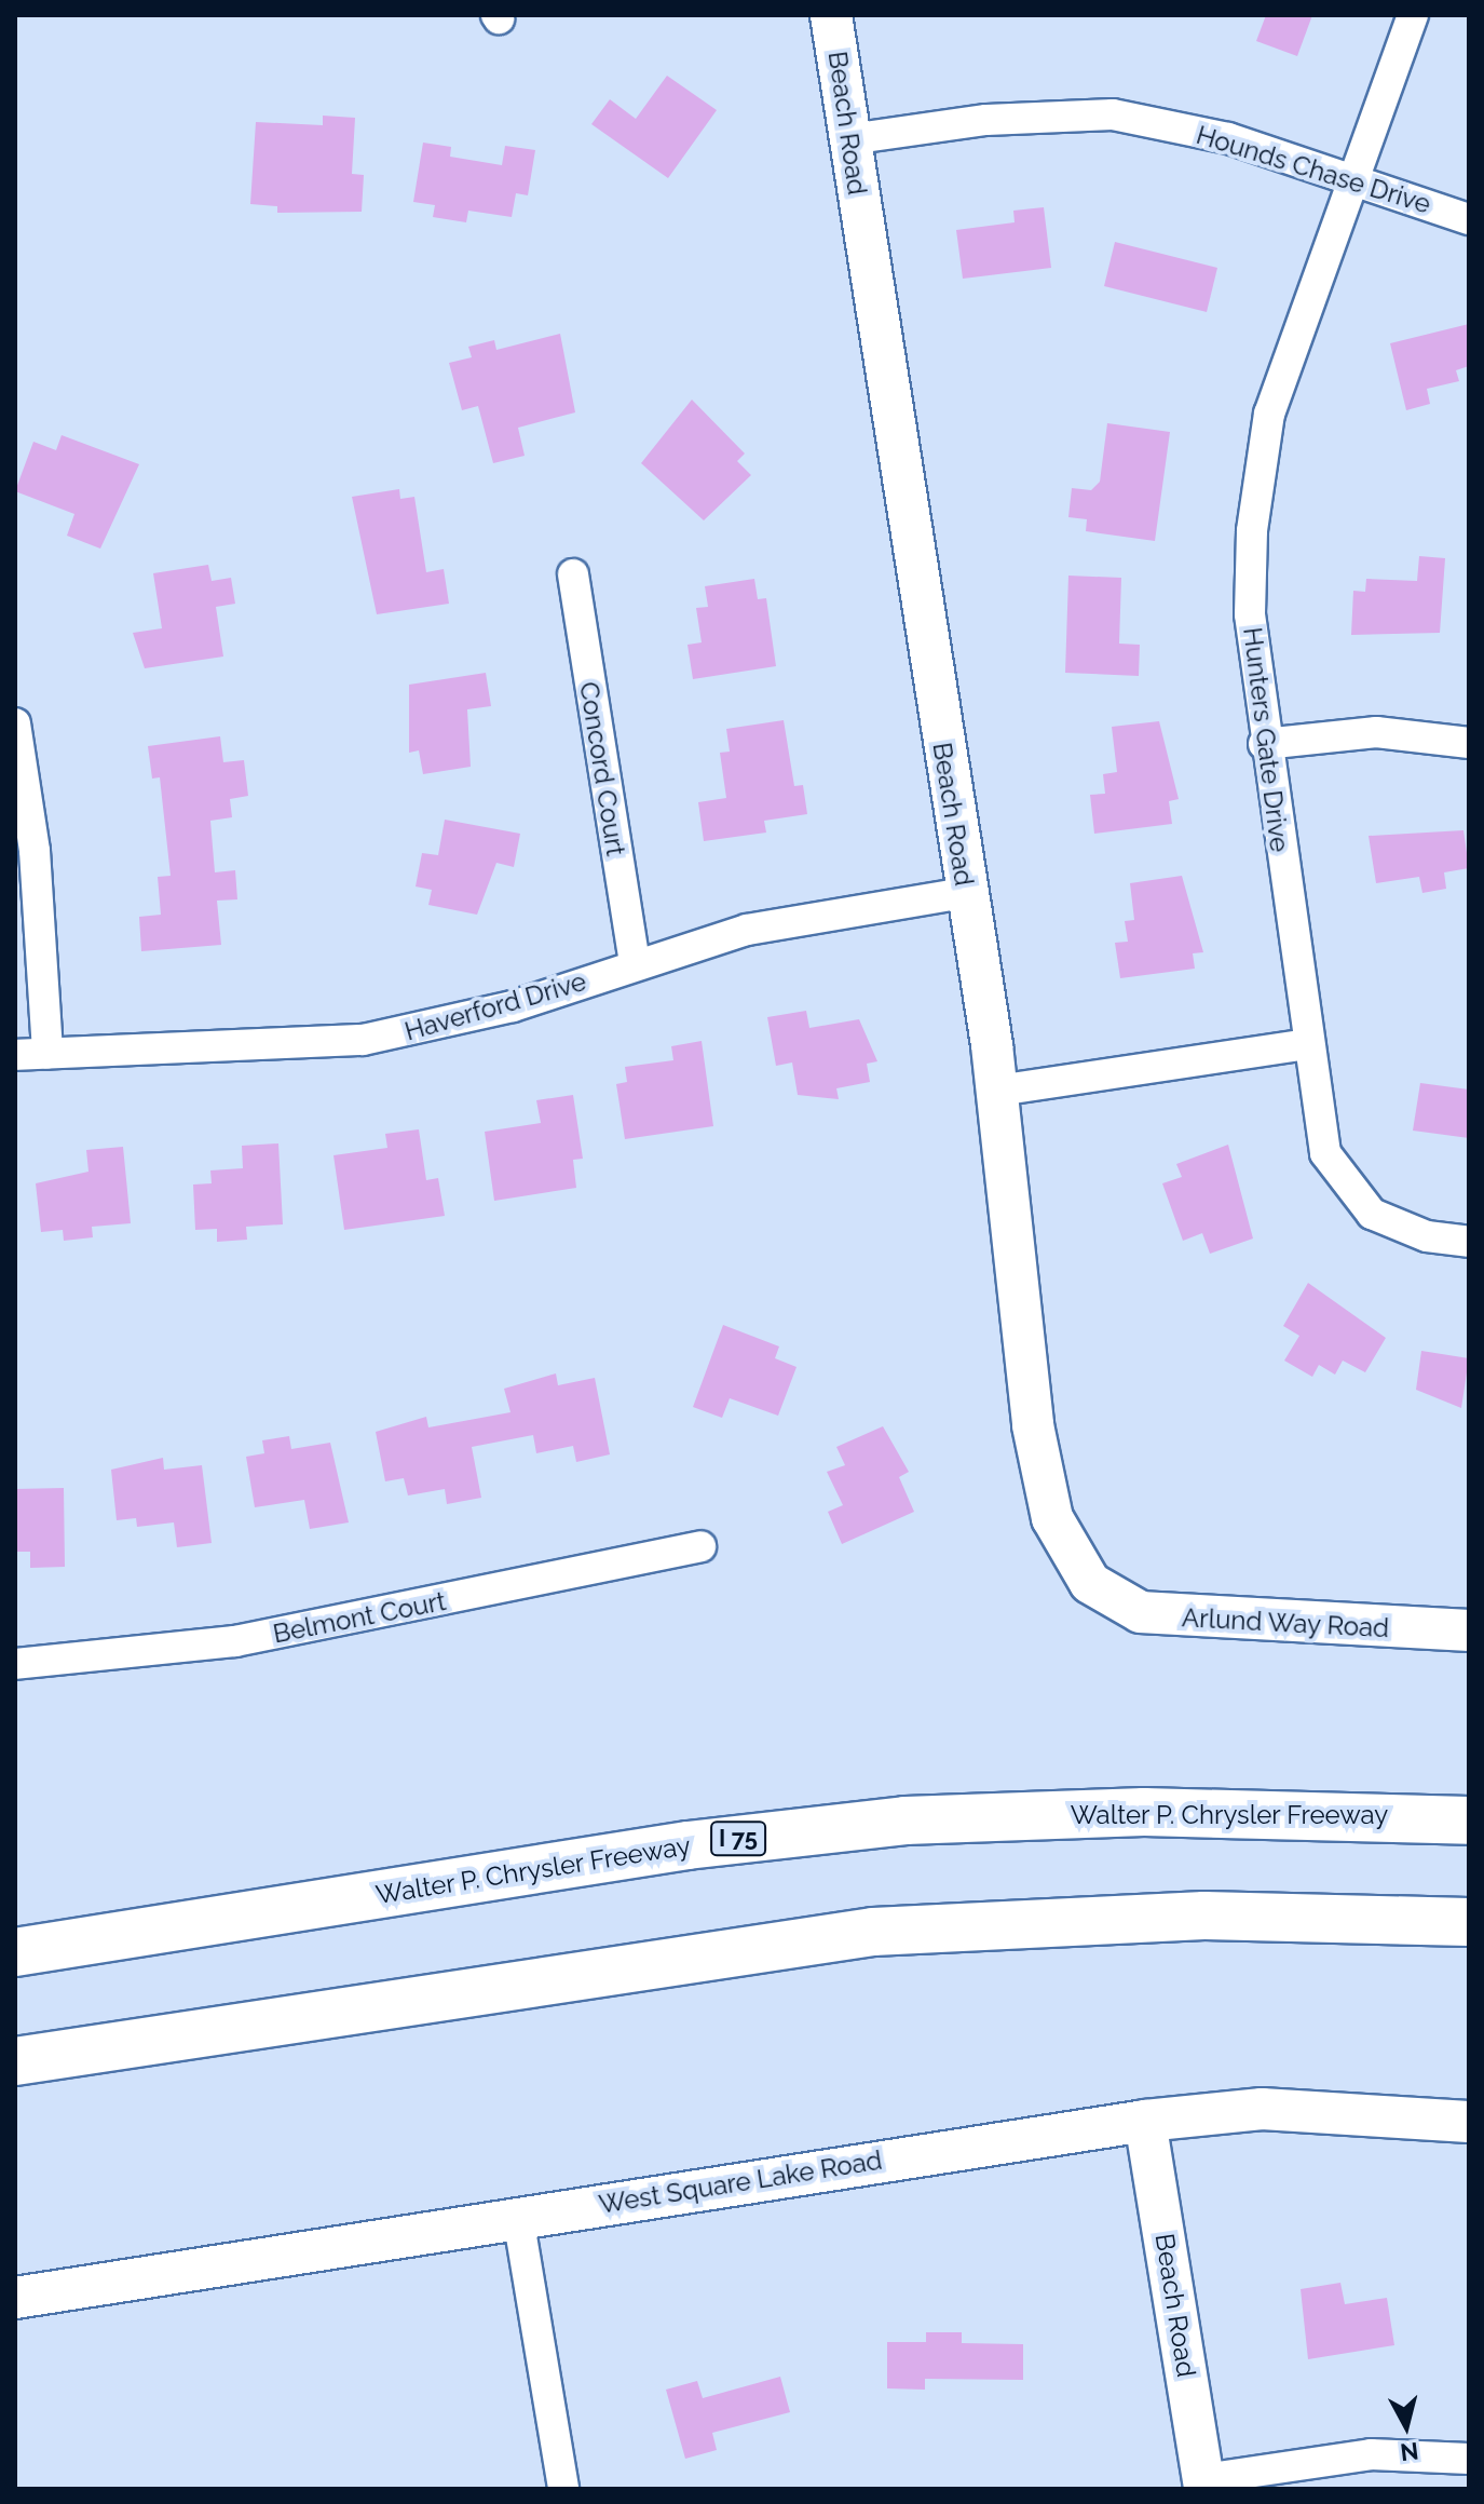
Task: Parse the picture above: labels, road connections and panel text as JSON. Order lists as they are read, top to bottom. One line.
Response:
{"streets":{"highway":["Walter P. Chrysler Freeway","I 75"],"street":["Beach Road","Hounds Chase Drive","Hunters Gate Drive","Concord Court","Haverford Drive","Belmont Court","Arlund Way Road","West Square Lake Road"]},"crossings":[["Beach Road","Hounds Chase Drive"],["Beach Road","Haverford Drive"],["Beach Road","Arlund Way Road"],["Beach Road","West Square Lake Road"],["Hounds Chase Drive","Hunters Gate Drive"],["Concord Court","Haverford Drive"]],"north":"bottom"}
